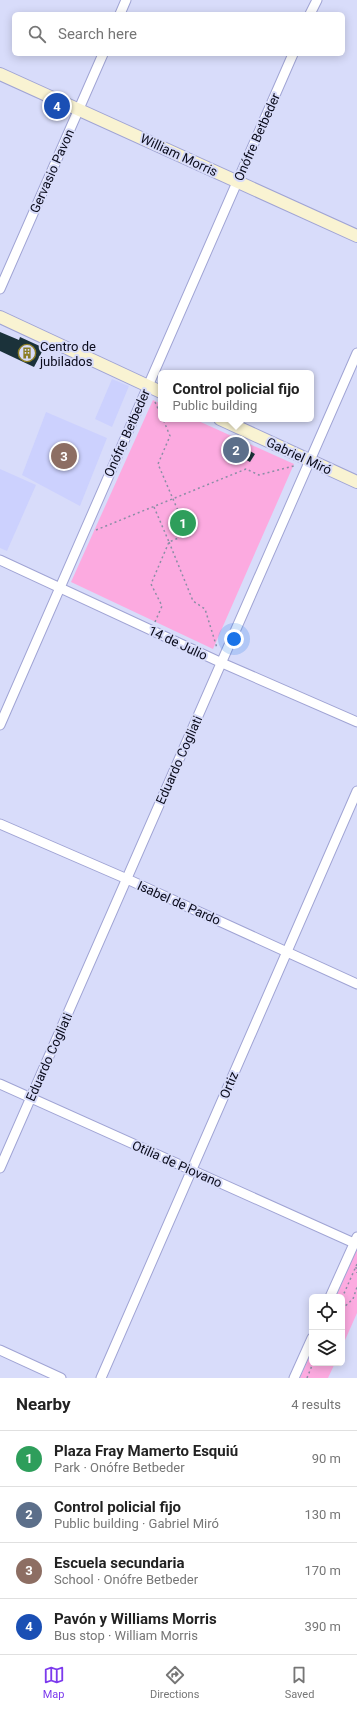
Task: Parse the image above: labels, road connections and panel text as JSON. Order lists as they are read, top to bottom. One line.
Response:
{"streets":{"street":["Onófre Betbeder","William Morris","Gervasio Pavon","Gabriel Miró","14 de Julio","Eduardo Cogliati","Isabel de Pardo","Ortiz","Otilia de Piovano"]},"crossings":[["Onófre Betbeder","William Morris"],["Onófre Betbeder","14 de Julio"],["William Morris","Gervasio Pavon"],["Gabriel Miró","Eduardo Cogliati"],["14 de Julio","Eduardo Cogliati"],["Eduardo Cogliati","Isabel de Pardo"],["Eduardo Cogliati","Otilia de Piovano"],["Isabel de Pardo","Ortiz"],["Ortiz","Otilia de Piovano"]],"places":{"building":["Centro de jubilados"]},"page":{"search":"Search here","pins":["4","2","3","1"],"popup":["Control policial fijo","Public building"],"heading":["Nearby","4 results"],"list":[{"mark":"1","name":"Plaza Fray Mamerto Esquiú","note":"Park · Onófre Betbeder","value":"90 m"},{"mark":"2","name":"Control policial fijo","note":"Public building · Gabriel Miró","value":"130 m"},{"mark":"3","name":"Escuela secundaria","note":"School · Onófre Betbeder","value":"170 m"},{"mark":"4","name":"Pavón y Williams Morris","note":"Bus stop · William Morris","value":"390 m"}],"nav":["Map","Directions","Saved"]}}
